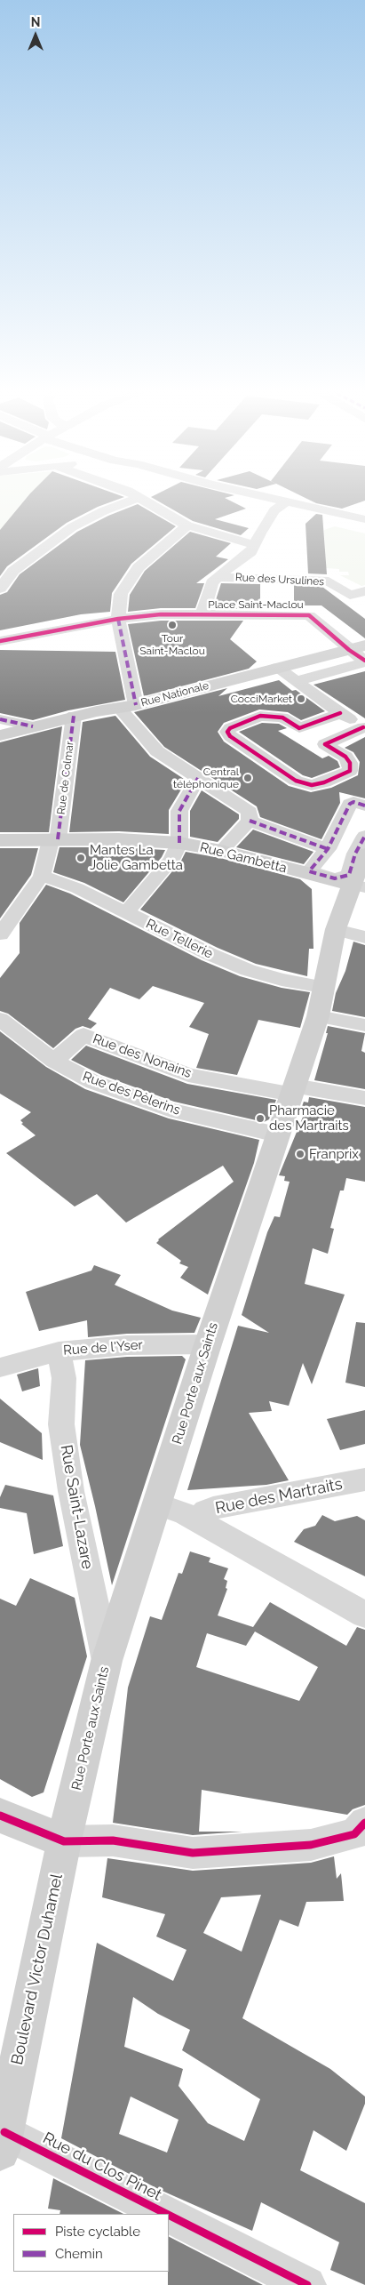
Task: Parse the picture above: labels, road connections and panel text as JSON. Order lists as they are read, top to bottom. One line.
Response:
{"streets":{"main road":["Rue Nationale","Rue Gambetta","Rue Porte aux Saints","Boulevard Victor Duhamel"],"street":["Rue des Ursulines","Place Saint-Maclou","Rue de Colmar","Rue Tellerie","Rue des Nonains","Rue des Pèlerins","Rue de l'Yser","Rue des Martraits","Rue Saint-Lazare","Rue du Clos Pinet"]},"crossings":[["Place Saint-Maclou","Rue Nationale"],["Rue Nationale","Rue de Colmar"],["Rue de Colmar","Rue Gambetta"],["Rue de Colmar","Rue Tellerie"],["Rue Gambetta","Rue Porte aux Saints"],["Rue Tellerie","Rue Porte aux Saints"],["Rue des Nonains","Rue des Pèlerins"],["Rue des Nonains","Rue Porte aux Saints"],["Rue des Pèlerins","Rue Porte aux Saints"],["Rue de l'Yser","Rue Porte aux Saints"],["Rue de l'Yser","Rue Saint-Lazare"],["Rue Porte aux Saints","Rue Saint-Lazare"],["Rue Porte aux Saints","Boulevard Victor Duhamel"],["Boulevard Victor Duhamel","Rue du Clos Pinet"]],"places":["Tour Saint-Maclou","CocciMarket","Central téléphonique","Mantes La Jolie Gambetta","Pharmacie des Martraits","Franprix"],"legend":["Piste cyclable","Chemin"],"north":"top"}
